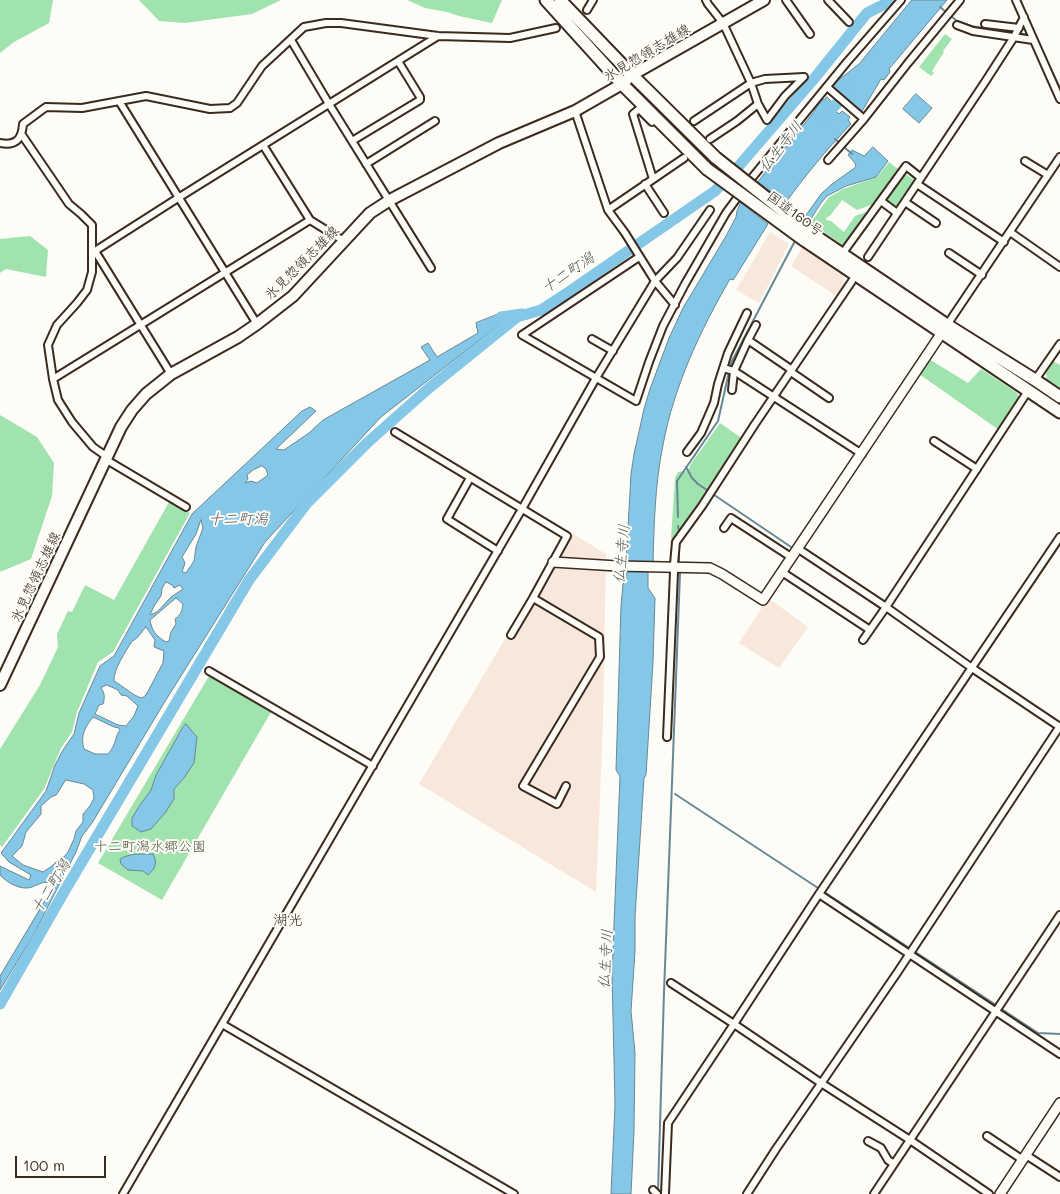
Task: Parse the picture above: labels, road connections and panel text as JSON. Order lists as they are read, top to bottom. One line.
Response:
{"streets":{"highway":["国道160号"],"main road":["氷見惣領志雄線"]},"crossings":[["氷見惣領志雄線","国道160号"]],"districts":["湖光"],"water":["仏生寺川","十二町潟"],"parks":["十二町潟水郷公園"],"scale_bar":"100 m"}
